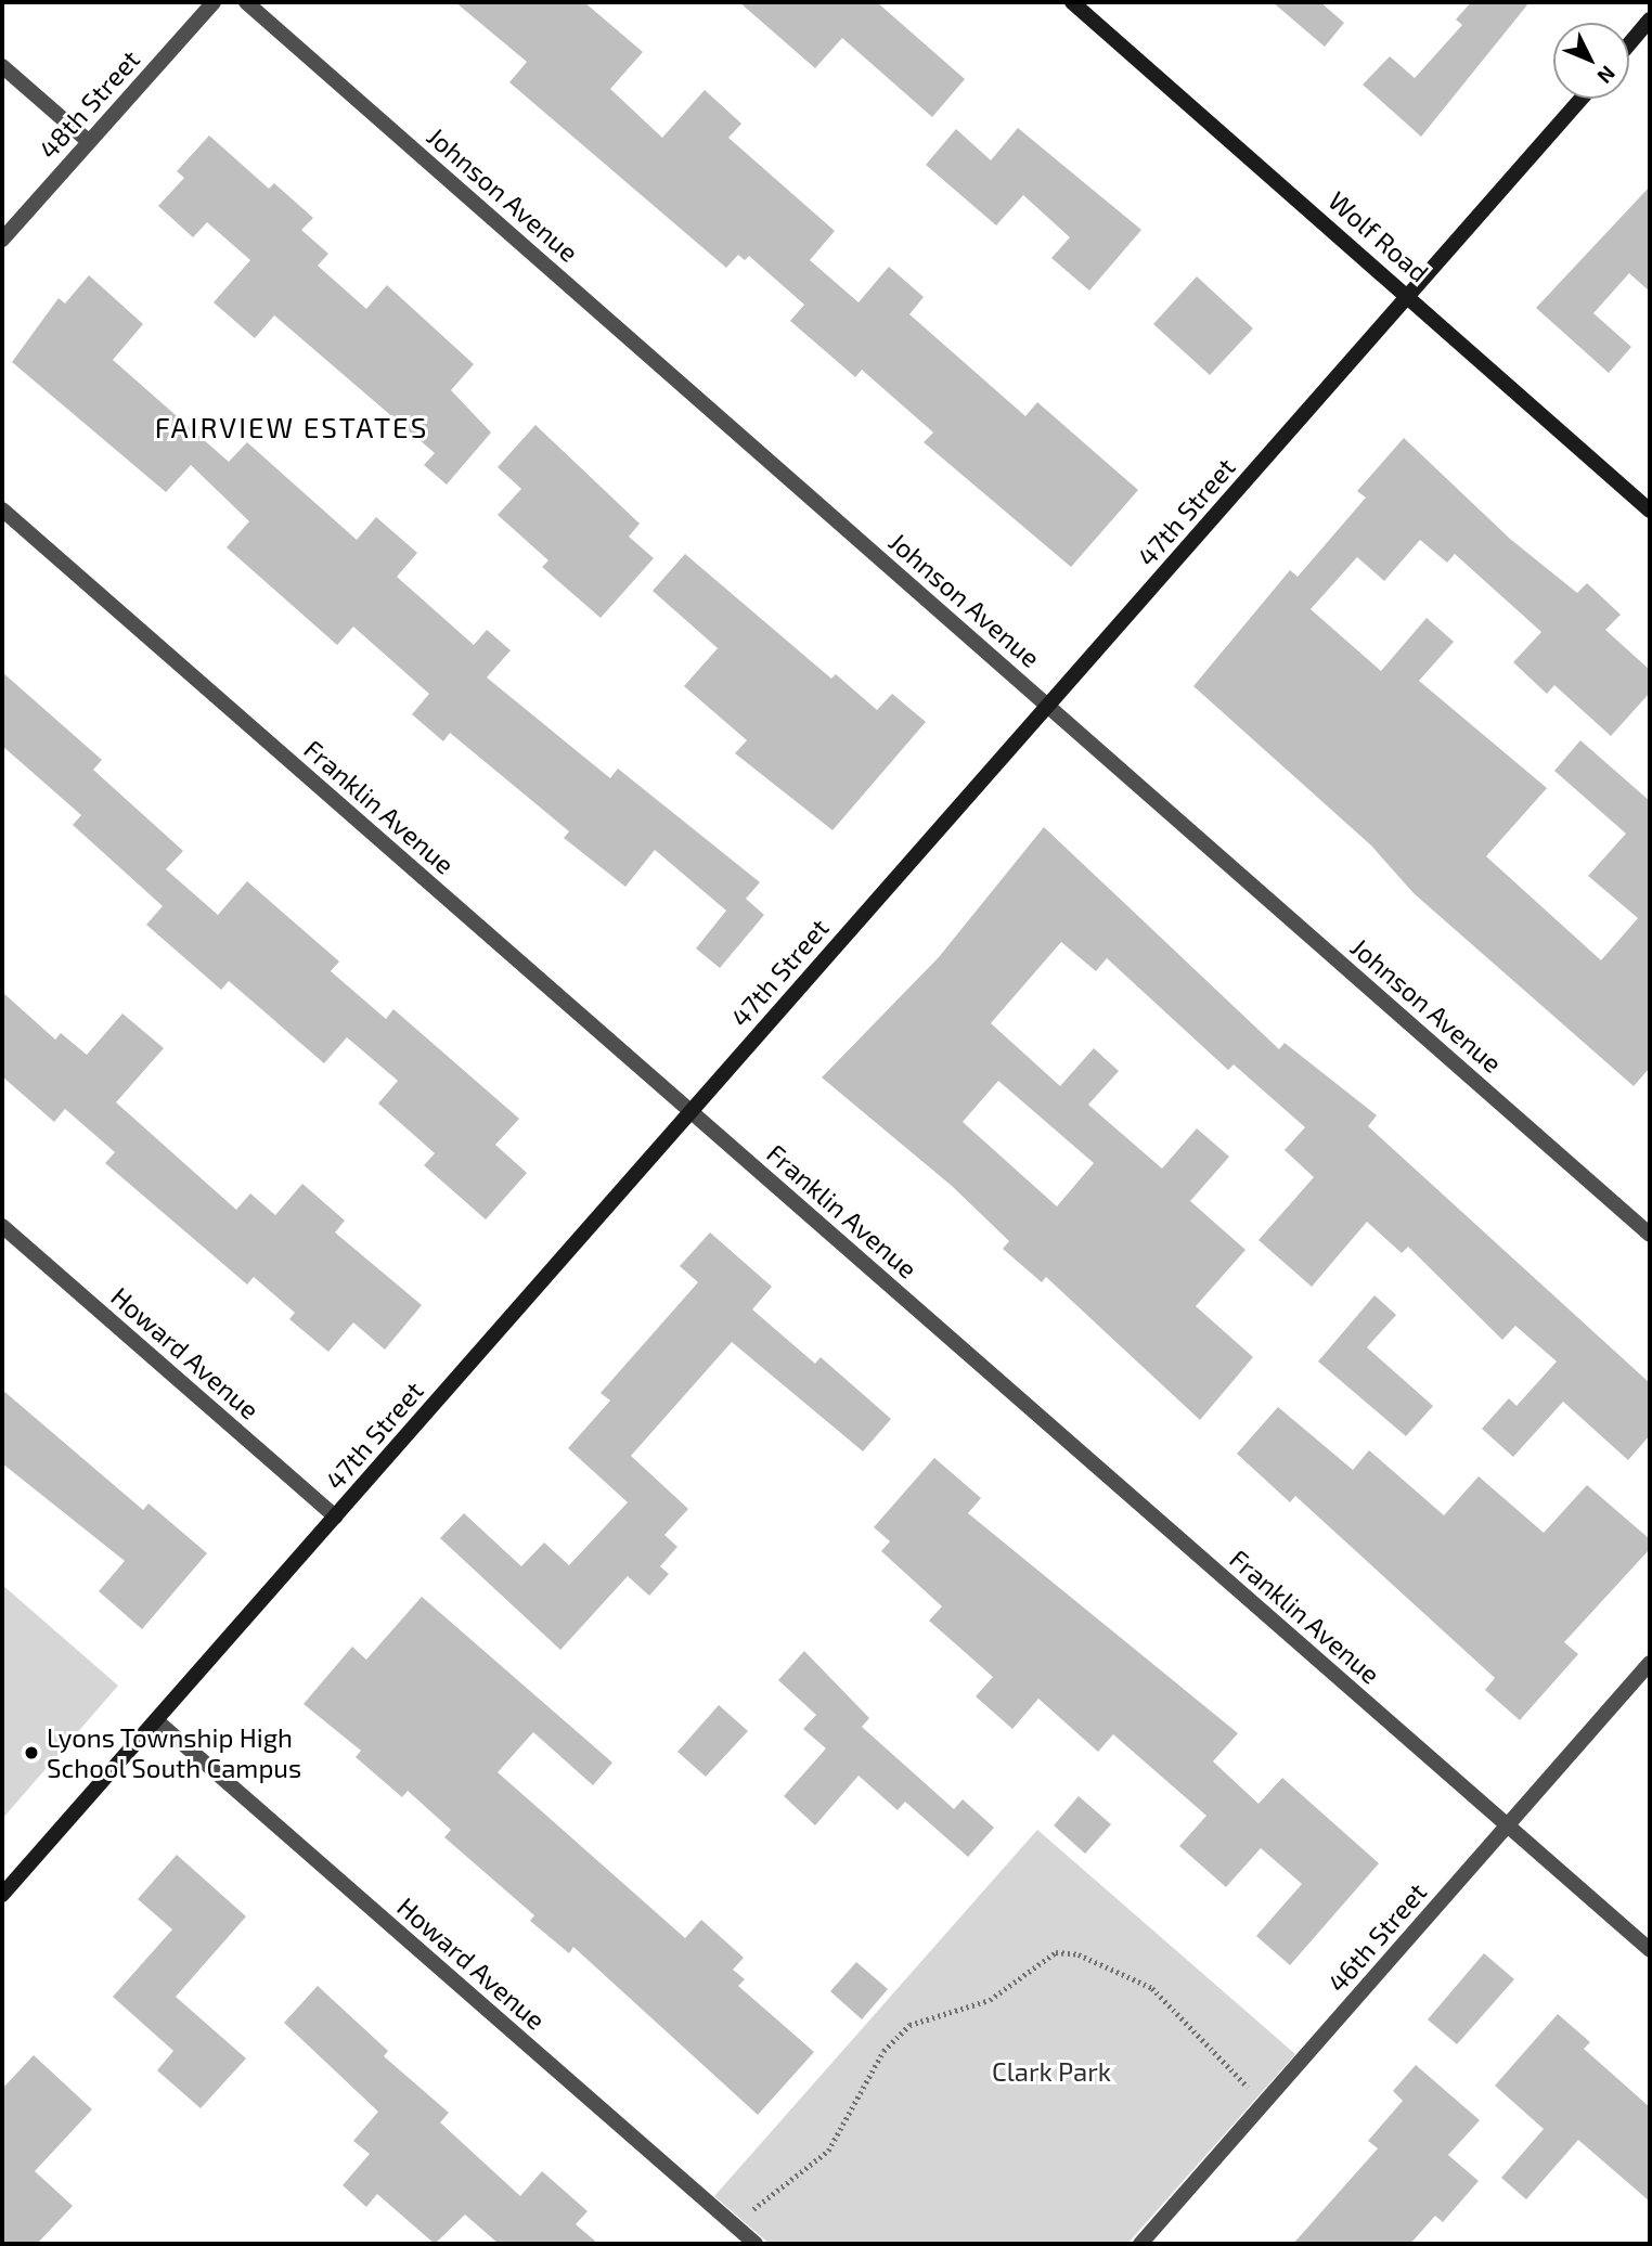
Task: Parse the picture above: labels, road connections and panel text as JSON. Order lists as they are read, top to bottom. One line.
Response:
{"streets":{"main road":["Wolf Road","47th Street"],"street":["48th Street","Johnson Avenue","Franklin Avenue","Howard Avenue","46th Street"]},"crossings":[["Johnson Avenue","47th Street"],["Wolf Road","47th Street"],["47th Street","Franklin Avenue"],["47th Street","Howard Avenue"],["Franklin Avenue","46th Street"]],"districts":["FAIRVIEW ESTATES"],"parks":["Clark Park"],"places":["Lyons Township High School South Campus"],"north":"bottom right"}
